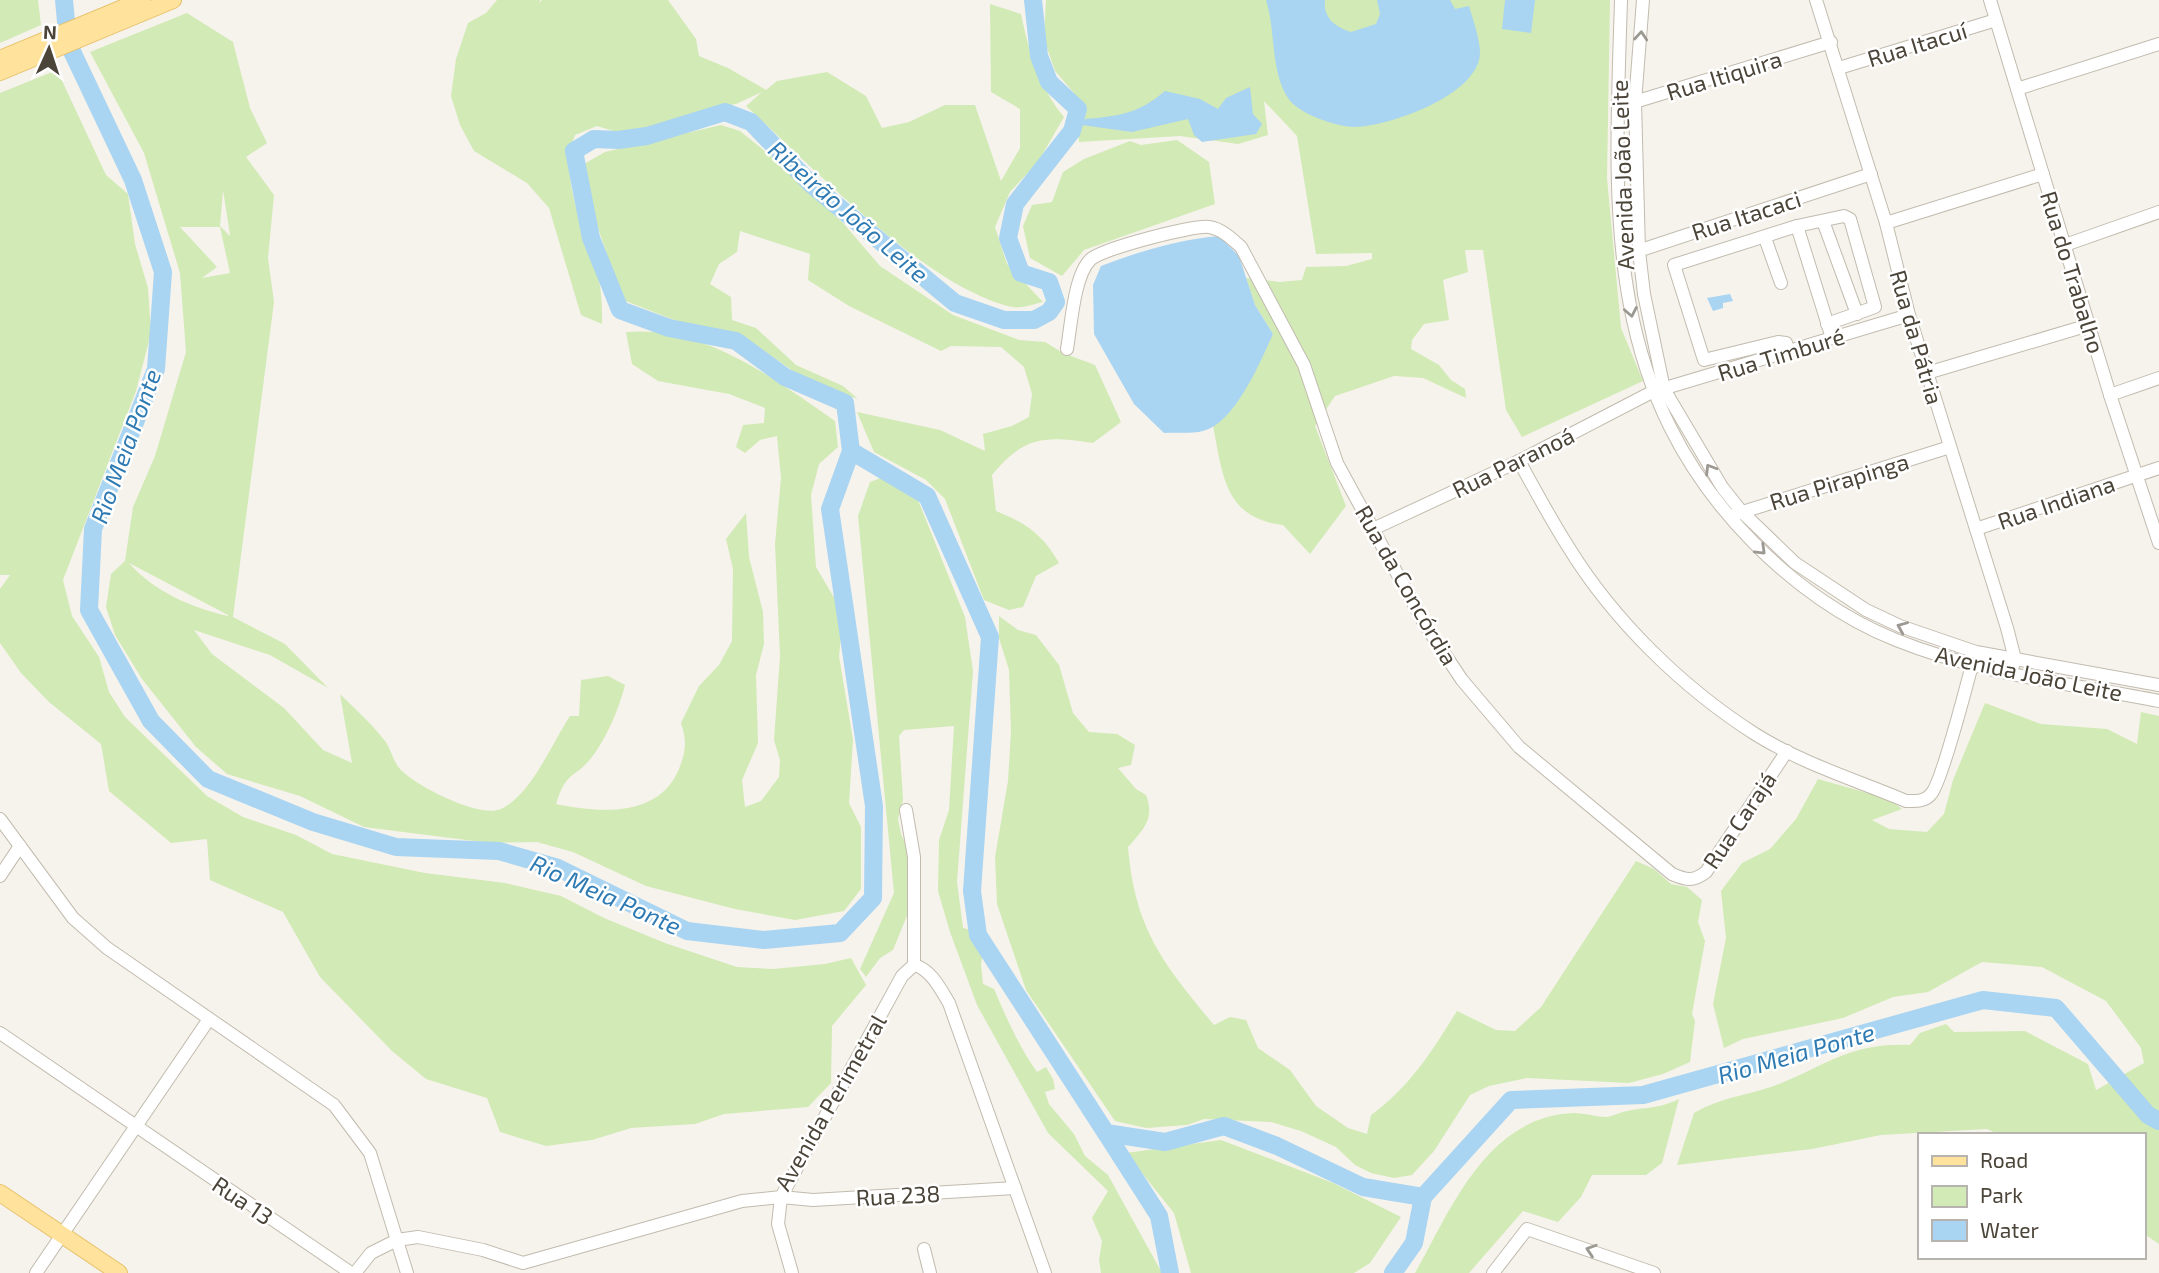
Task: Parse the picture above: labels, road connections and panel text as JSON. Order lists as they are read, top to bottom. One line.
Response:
{"streets":{"street":["Rua Itacuí","Rua Itiquira","Avenida João Leite","Rua Itacaci","Rua do Trabalho","Rua da Pátria","Rua Timburé","Rua Paranoá","Rua Pirapinga","Rua Indiana","Rua da Concórdia","Rua Carajá","Avenida Perimetral","Rua 238","Rua 13"]},"crossings":[["Rua Itacuí","Rua do Trabalho"],["Rua Itacuí","Rua da Pátria"],["Rua Itiquira","Avenida João Leite"],["Rua Itiquira","Rua da Pátria"],["Avenida João Leite","Rua Itacaci"],["Avenida João Leite","Rua da Pátria"],["Avenida João Leite","Rua Timburé"],["Avenida João Leite","Rua Paranoá"],["Avenida João Leite","Rua Pirapinga"],["Rua Itacaci","Rua da Pátria"],["Rua do Trabalho","Rua Indiana"],["Rua da Pátria","Rua Timburé"],["Rua da Pátria","Rua Pirapinga"],["Rua da Pátria","Rua Indiana"],["Rua Timburé","Rua Paranoá"],["Rua Paranoá","Rua da Concórdia"],["Rua da Concórdia","Rua Carajá"],["Avenida Perimetral","Rua 238"]],"water":["Ribeirão João Leite","Rio Meia Ponte"],"legend":["Road","Park","Water"],"north":"top"}
